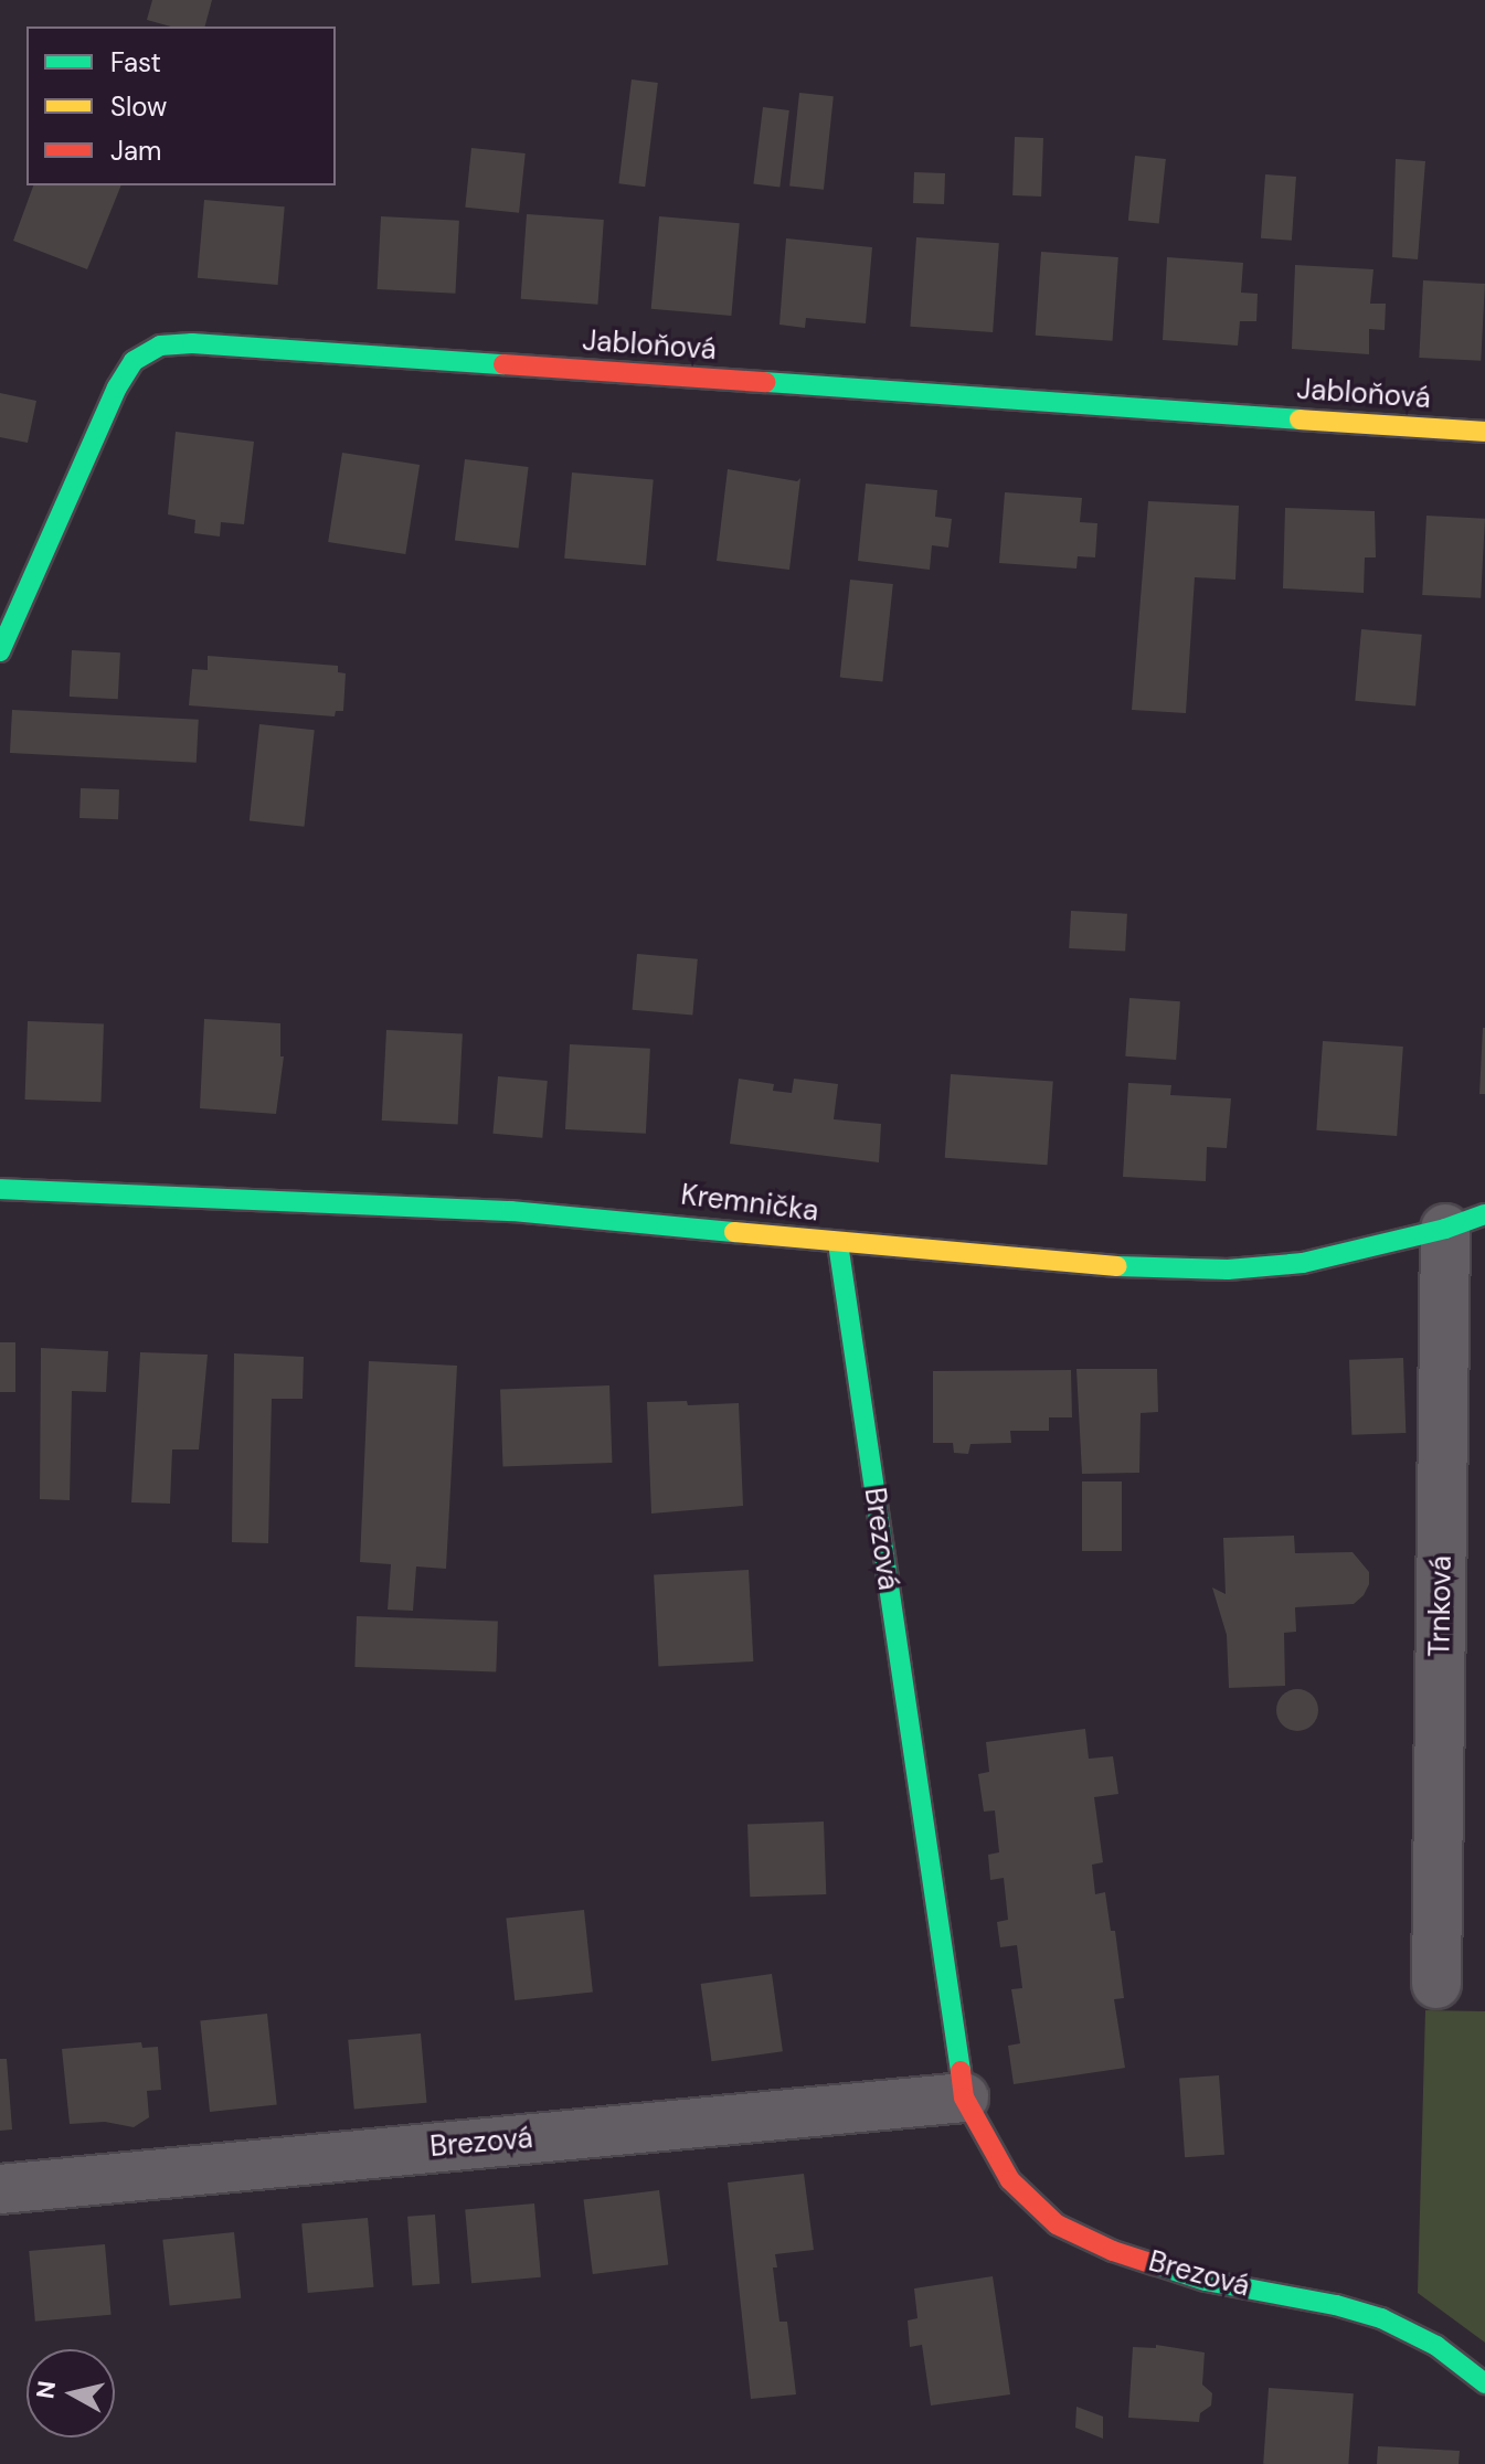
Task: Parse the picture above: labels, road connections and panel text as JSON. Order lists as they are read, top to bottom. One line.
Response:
{"streets":{"street":["Jabloňová","Kremnička","Brezová","Trnková"]},"crossings":[["Kremnička","Brezová"],["Kremnička","Trnková"]],"legend":["Fast","Slow","Jam"],"north":"left"}
